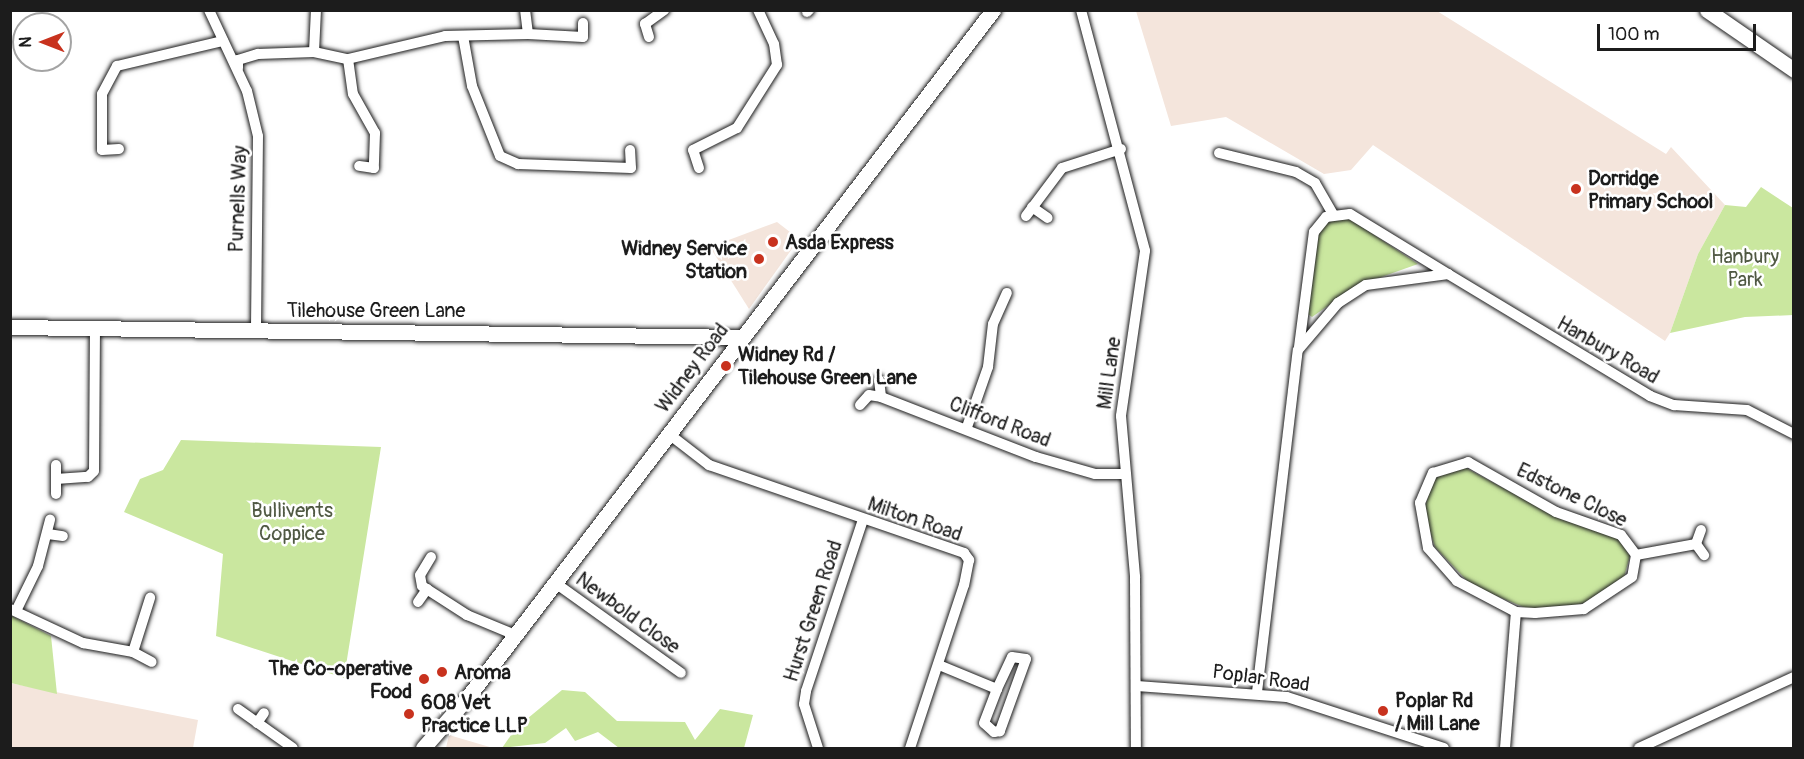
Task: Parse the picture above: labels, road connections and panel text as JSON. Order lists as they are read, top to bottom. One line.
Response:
{"streets":{"street":["Purnells Way","Tilehouse Green Lane","Hanbury Road","Widney Road","Mill Lane","Clifford Road","Edstone Close","Milton Road","Hurst Green Road","Newbold Close","Poplar Road"]},"crossings":[["Purnells Way","Tilehouse Green Lane"],["Tilehouse Green Lane","Widney Road"],["Widney Road","Milton Road"],["Widney Road","Newbold Close"],["Mill Lane","Clifford Road"],["Mill Lane","Poplar Road"],["Milton Road","Hurst Green Road"]],"parks":["Hanbury Park","Bullivents Coppice"],"places":["Dorridge Primary School","Asda Express","Widney Service Station","Widney Rd / Tilehouse Green Lane","Aroma","The Co-operative Food","Poplar Rd / Mill Lane","608 Vet Practice LLP"],"scale_bar":"100 m","north":"left"}
